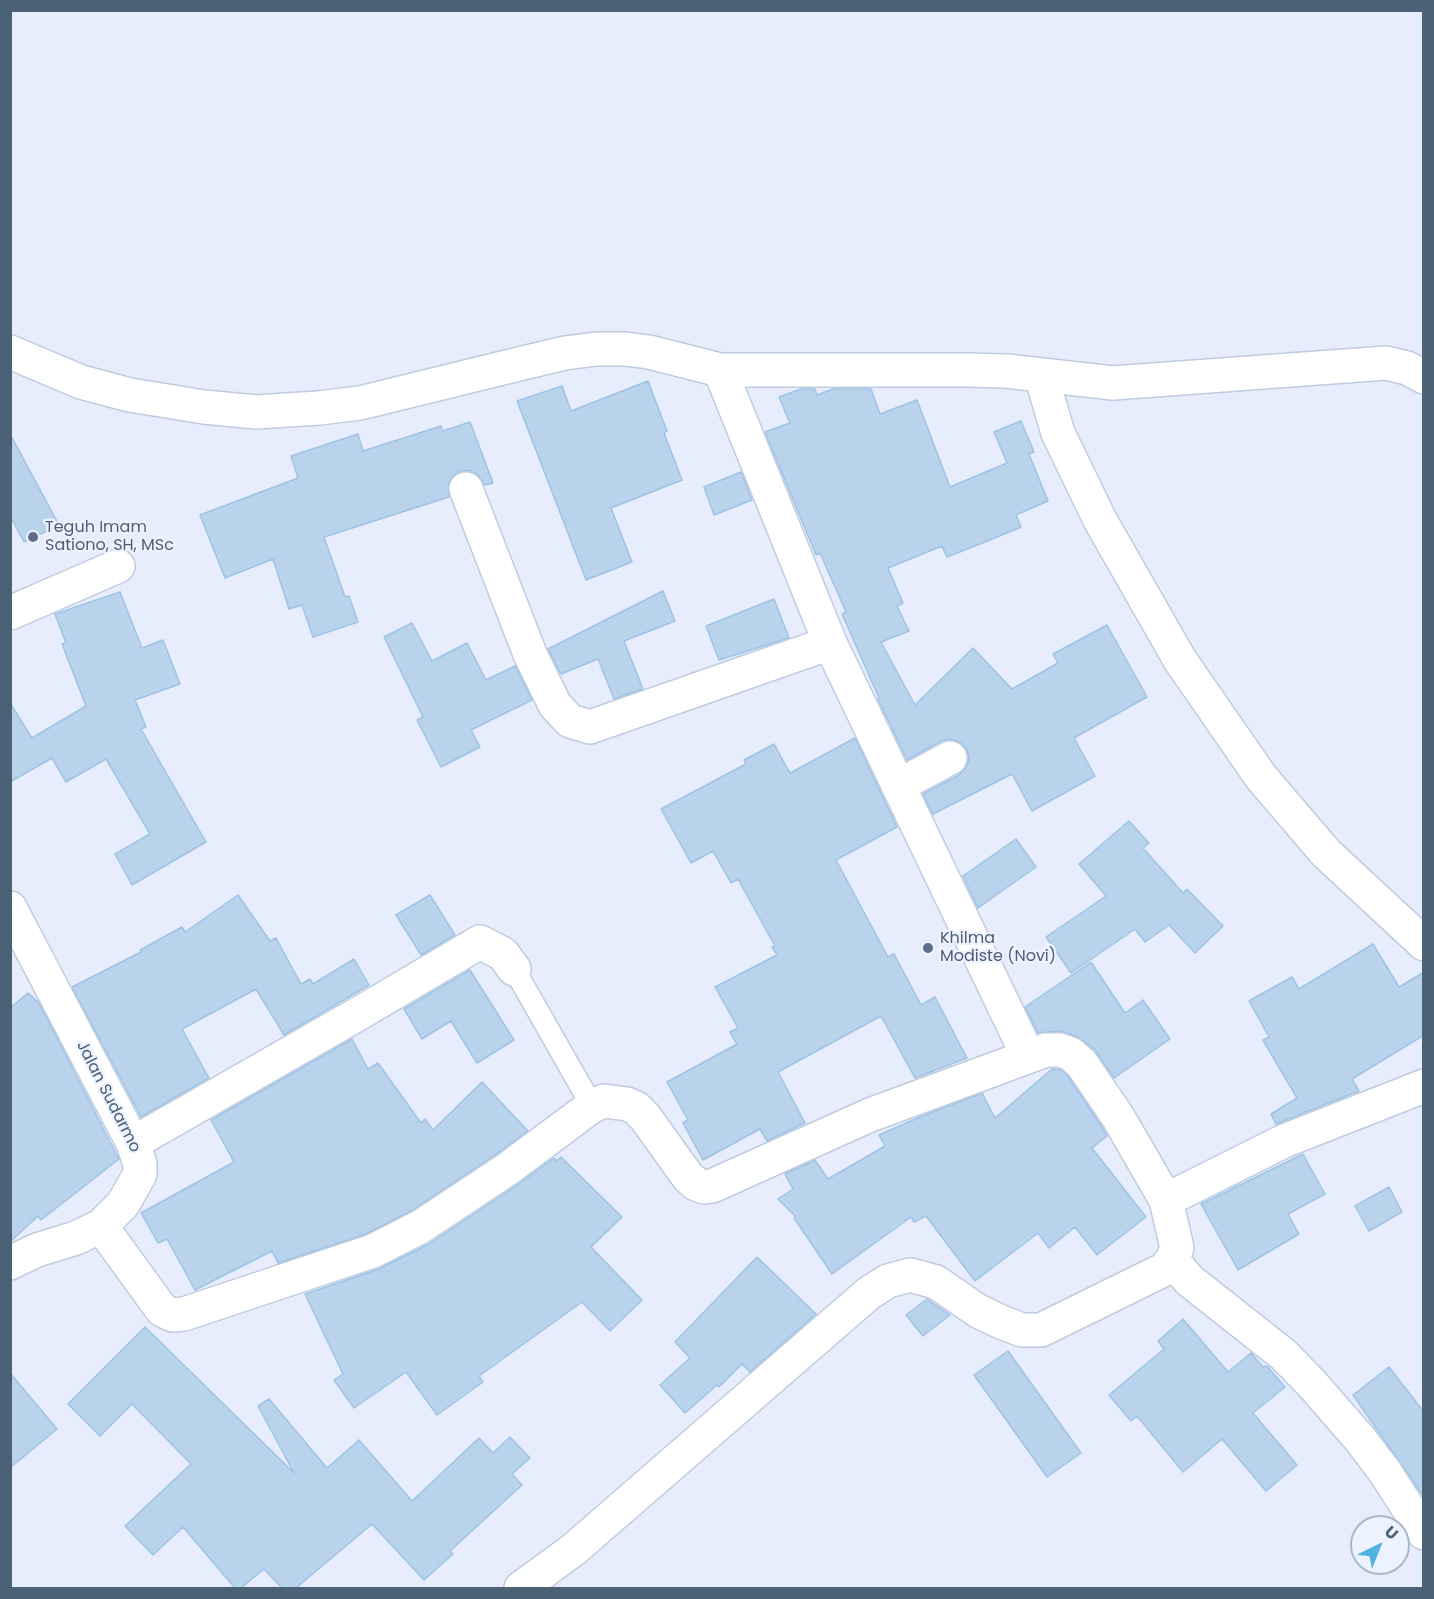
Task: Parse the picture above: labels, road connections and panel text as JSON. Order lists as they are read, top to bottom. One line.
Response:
{"streets":{"street":["Jalan Sudarmo"]},"places":["Teguh Imam Sationo, SH, MSc","Khilma Modiste (Novi)"],"north":"top right"}
